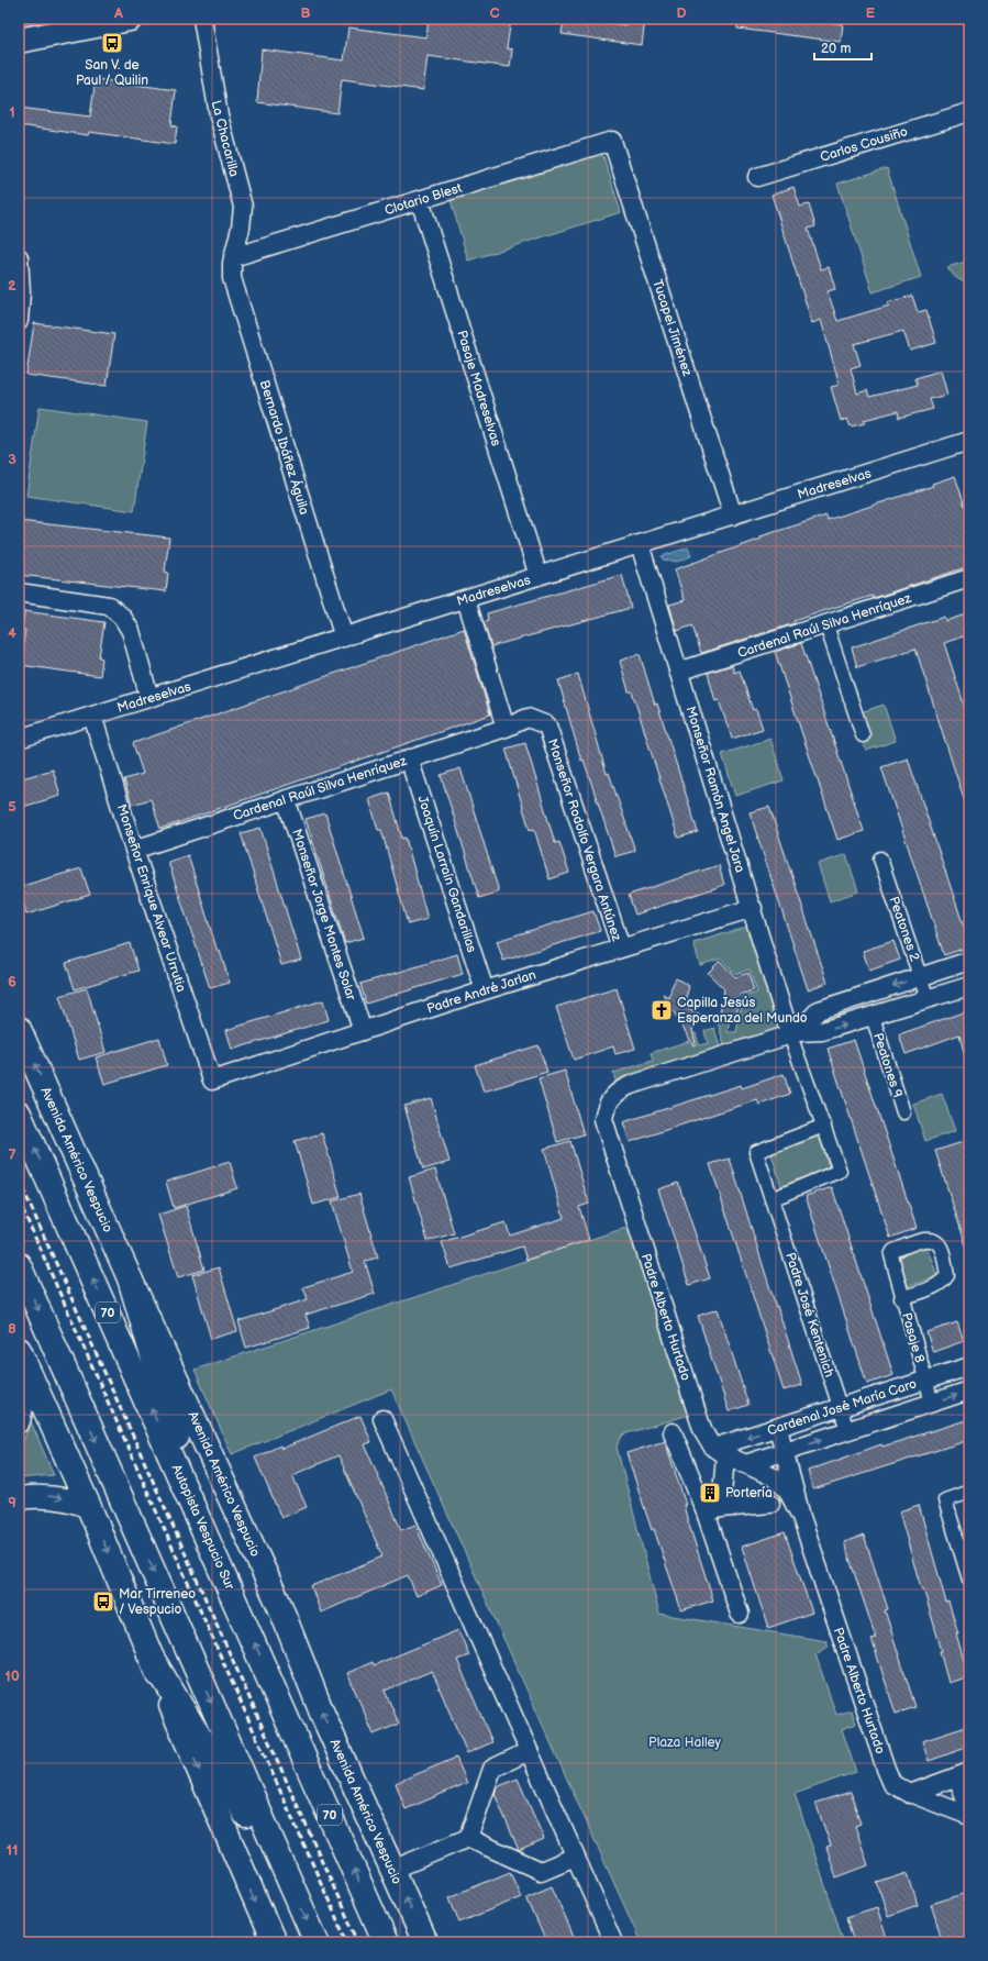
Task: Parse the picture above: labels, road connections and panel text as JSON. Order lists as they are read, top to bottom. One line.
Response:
{"streets":{"main road":["Avenida Américo Vespucio","70","Autopista Vespucio Sur"],"street":["La Chacarilla","Carlos Cousiño","Clotario Blest","Tucapel Jiménez","Pasaje Madreselvas","Bernardo Ibáñez Águila","Madreselvas","Cardenal Raúl Silva Henríquez","Monseñor Ramón Angel Jara","Monseñor Rodolfo Vergara Antúnez","Joaquín Larraín Gandarillas","Monseñor Enrique Alvear Urrutia","Monseñor Jorge Montes Solar","Peatones 2","Padre André Jarlan","Peatones 9","Padre José Kentenich","Padre Alberto Hurtado","Pasaje 8","Cardenal José María Caro"]},"crossings":[["La Chacarilla","Clotario Blest"],["La Chacarilla","Bernardo Ibáñez Águila"],["Clotario Blest","Tucapel Jiménez"],["Clotario Blest","Pasaje Madreselvas"],["Clotario Blest","Bernardo Ibáñez Águila"],["Tucapel Jiménez","Madreselvas"],["Pasaje Madreselvas","Madreselvas"],["Bernardo Ibáñez Águila","Madreselvas"],["Madreselvas","Monseñor Ramón Angel Jara"],["Madreselvas","Monseñor Enrique Alvear Urrutia"],["Cardenal Raúl Silva Henríquez","Monseñor Ramón Angel Jara"],["Cardenal Raúl Silva Henríquez","Monseñor Rodolfo Vergara Antúnez"],["Cardenal Raúl Silva Henríquez","Joaquín Larraín Gandarillas"],["Cardenal Raúl Silva Henríquez","Monseñor Enrique Alvear Urrutia"],["Cardenal Raúl Silva Henríquez","Monseñor Jorge Montes Solar"],["Monseñor Ramón Angel Jara","Padre André Jarlan"],["Monseñor Ramón Angel Jara","Padre Alberto Hurtado"],["Monseñor Rodolfo Vergara Antúnez","Padre André Jarlan"],["Joaquín Larraín Gandarillas","Padre André Jarlan"],["Monseñor Enrique Alvear Urrutia","Padre André Jarlan"],["Monseñor Jorge Montes Solar","Padre André Jarlan"],["Padre José Kentenich","Cardenal José María Caro"],["Padre Alberto Hurtado","Cardenal José María Caro"],["Pasaje 8","Cardenal José María Caro"]],"parks":["Plaza Halley"],"places":{"bus stop":["San V. de Paul / Quilin","Mar Tirreneo / Vespucio"],"church":["Capilla Jesús Esperanza del Mundo"],"building":["Portería"]},"scale_bar":"20 m","grid":{"columns":["A","B","C","D","E"],"rows":["1","2","3","4","5","6","7","8","9","10","11"]}}
